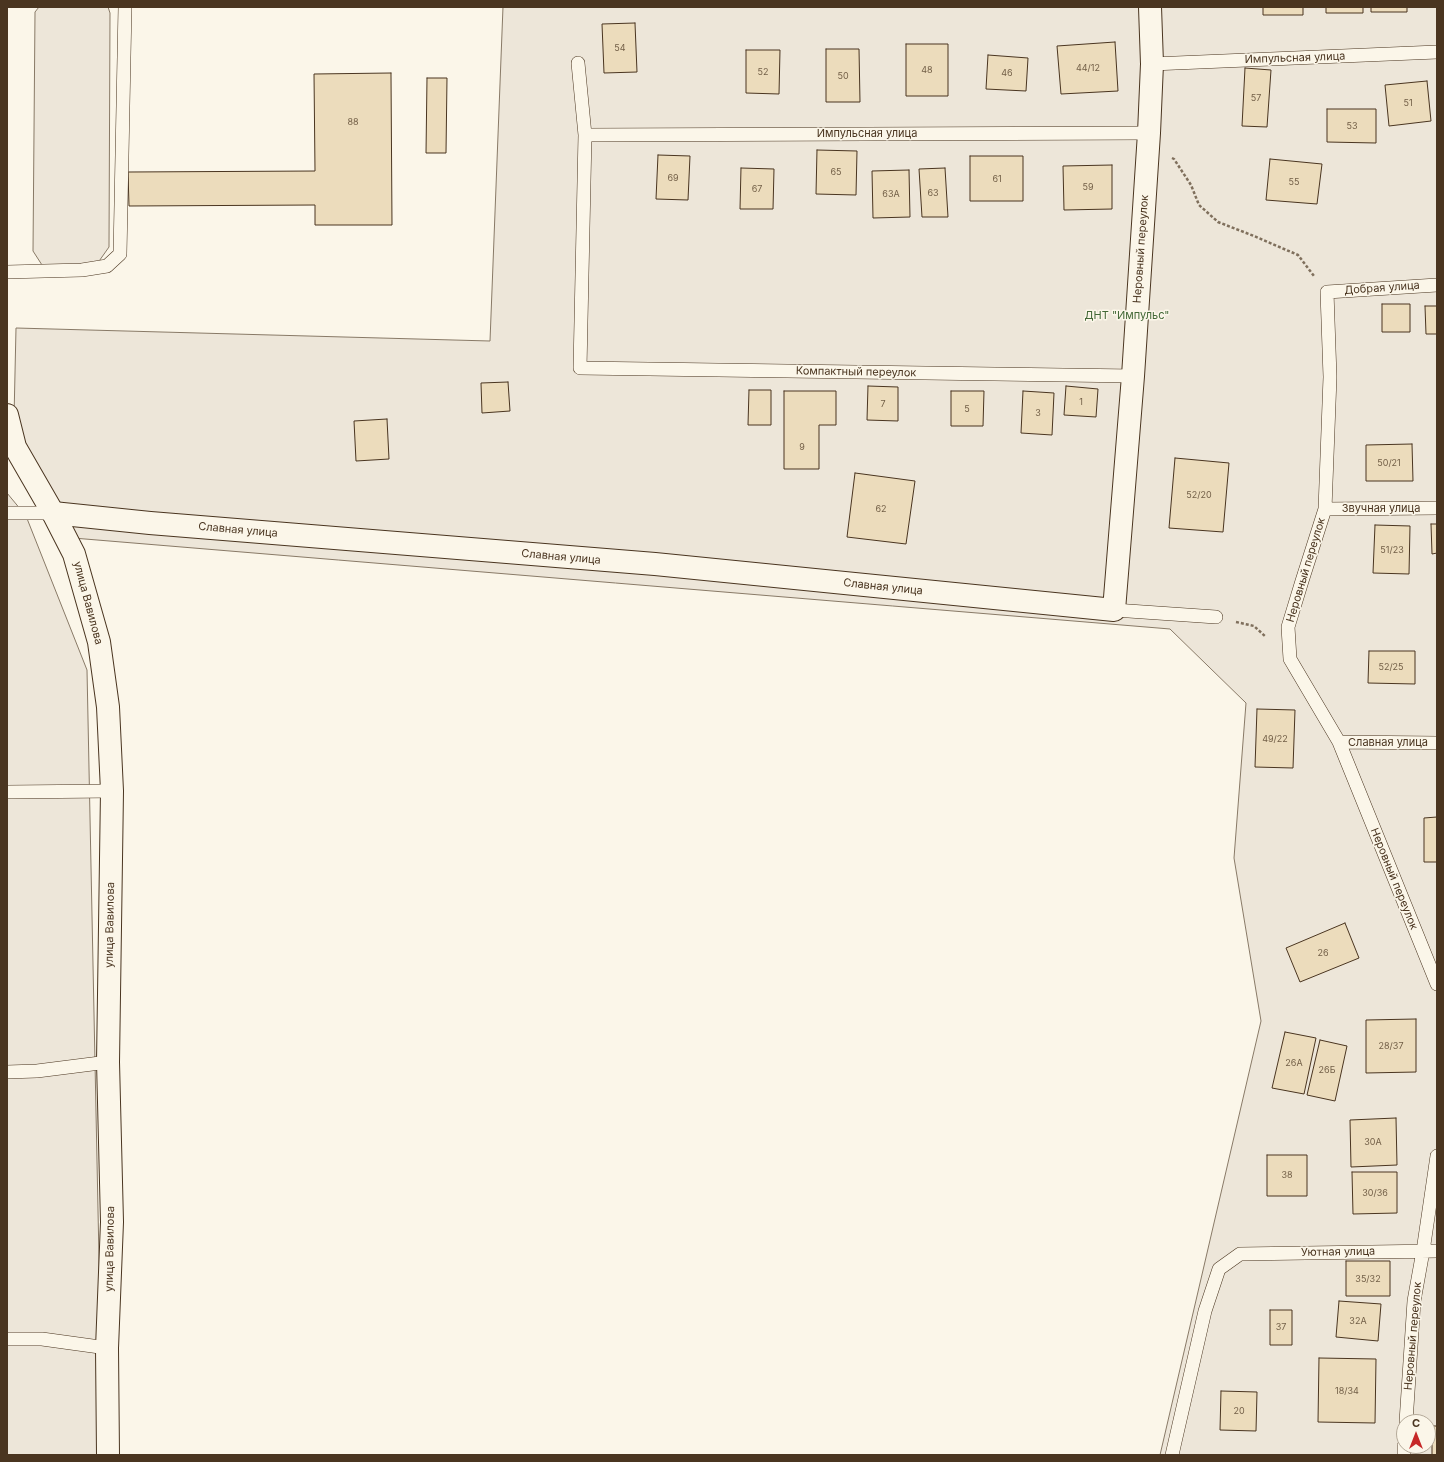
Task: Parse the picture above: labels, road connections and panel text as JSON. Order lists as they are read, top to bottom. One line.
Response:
{"streets":{"street":["Неровный переулок","Славная улица","улица Вавилова"],"lane":["Импульсная улица","Добрая улица","Компактный переулок","Звучная улица","Уютная улица"]},"crossings":[["Импульсная улица","Неровный переулок"],["Импульсная улица","Компактный переулок"],["Неровный переулок","Добрая улица"],["Неровный переулок","Компактный переулок"],["Неровный переулок","Звучная улица"],["Неровный переулок","Славная улица"],["Неровный переулок","Уютная улица"],["Славная улица","улица Вавилова"]],"parks":["ДНТ \"Импульс\""],"house_numbers":["54","44/12","48","52","46","50","57","51","88","53","65","69","61","55","59","67","63","63А","1","7","5","3","9","50/21","52/20","62","51/23","52/25","49/22","26","28/37","26А","26Б","30А","38","30/36","35/32","32А","37","18/34","20"],"north":"top"}
